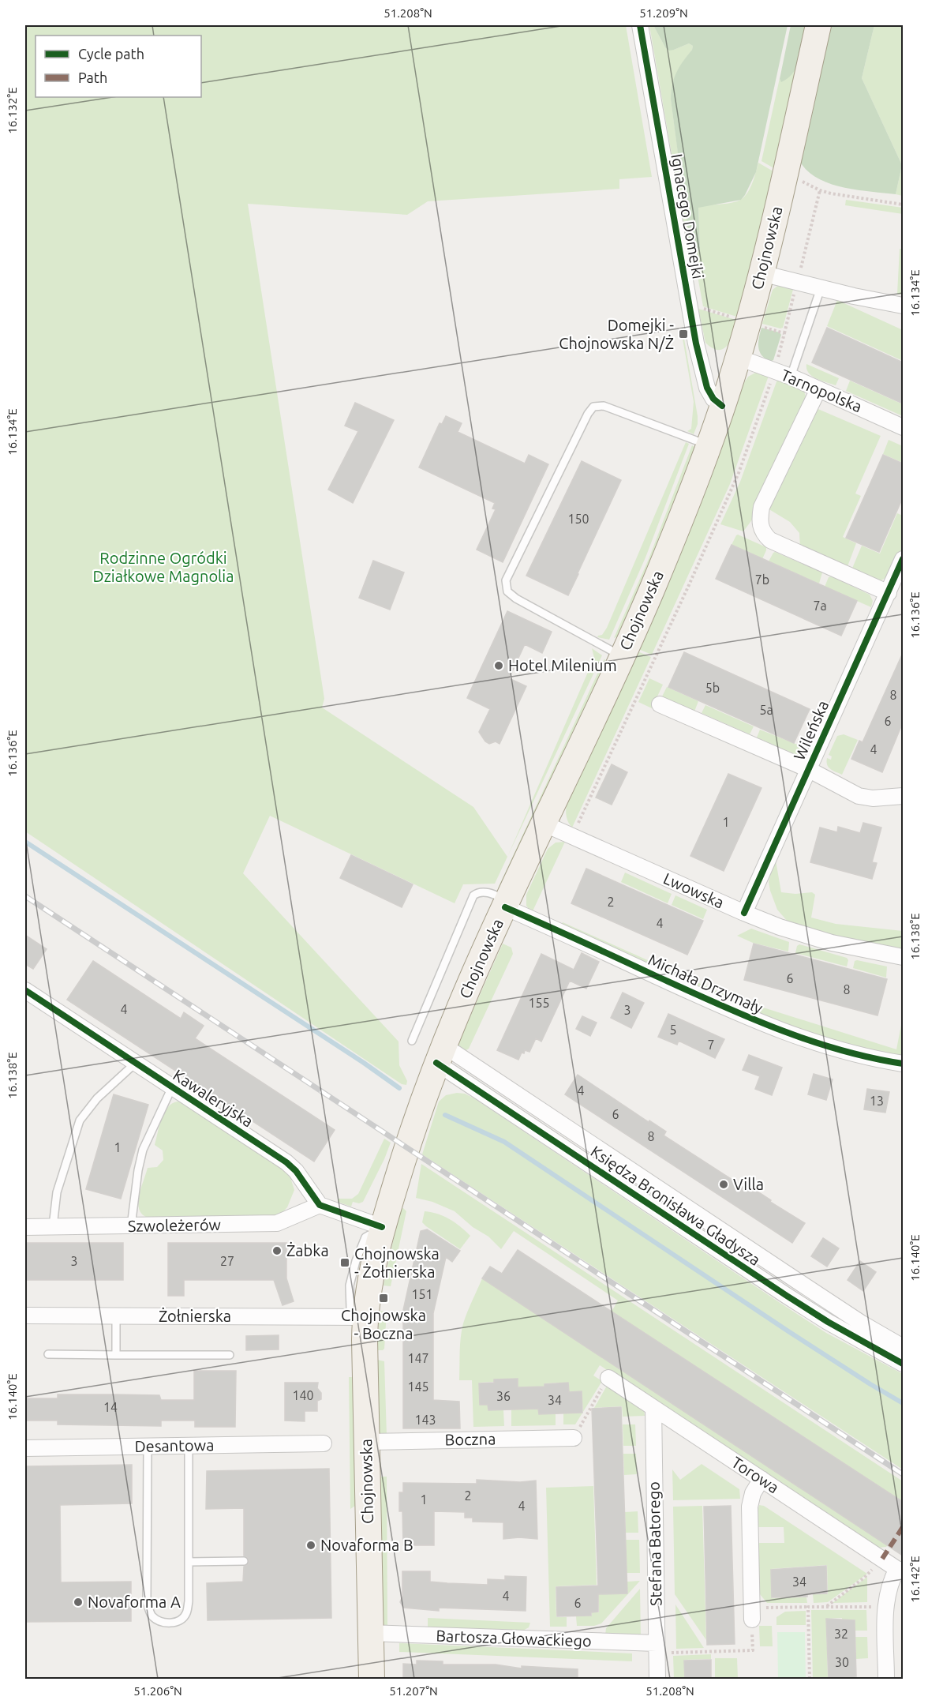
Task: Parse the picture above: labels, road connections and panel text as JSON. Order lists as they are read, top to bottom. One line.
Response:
{"streets":{"main road":["Chojnowska"],"street":["Ignacego Domejki","Tarnopolska","Wileńska","Lwowska","Michała Drzymały","Kawaleryjska","Księdza Bronisława Gładysza","Szwoleżerów","Żołnierska","Boczna","Desantowa","Torowa","Stefana Batorego","Bartosza Głowackiego"]},"crossings":[["Ignacego Domejki","Chojnowska"],["Chojnowska","Tarnopolska"],["Chojnowska","Lwowska"],["Chojnowska","Michała Drzymały"],["Chojnowska","Księdza Bronisława Gładysza"],["Chojnowska","Żołnierska"],["Chojnowska","Boczna"],["Chojnowska","Bartosza Głowackiego"],["Wileńska","Lwowska"],["Kawaleryjska","Szwoleżerów"],["Torowa","Stefana Batorego"],["Stefana Batorego","Bartosza Głowackiego"]],"parks":["Rodzinne Ogródki Działkowe Magnolia"],"places":{"transit":["Domejki - Chojnowska N/Ż","Chojnowska - Żołnierska","Chojnowska - Boczna"],"other":["Hotel Milenium","Villa","Żabka","Novaforma B","Novaforma A"]},"house_numbers":["150","7b","7a","5b","8","5a","6","4","1","2","4","6","8","155","4","3","5","7","4","13","6","8","1","3","27","151","147","145","140","36","34","14","143","2","1","4","34","4","6","32","30"],"legend":["Cycle path","Path"],"coordinates":["51.208°N","51.209°N","16.132°E","16.134°E","16.136°E","16.138°E","16.140°E","16.142°E","51.206°N","51.207°N"]}
